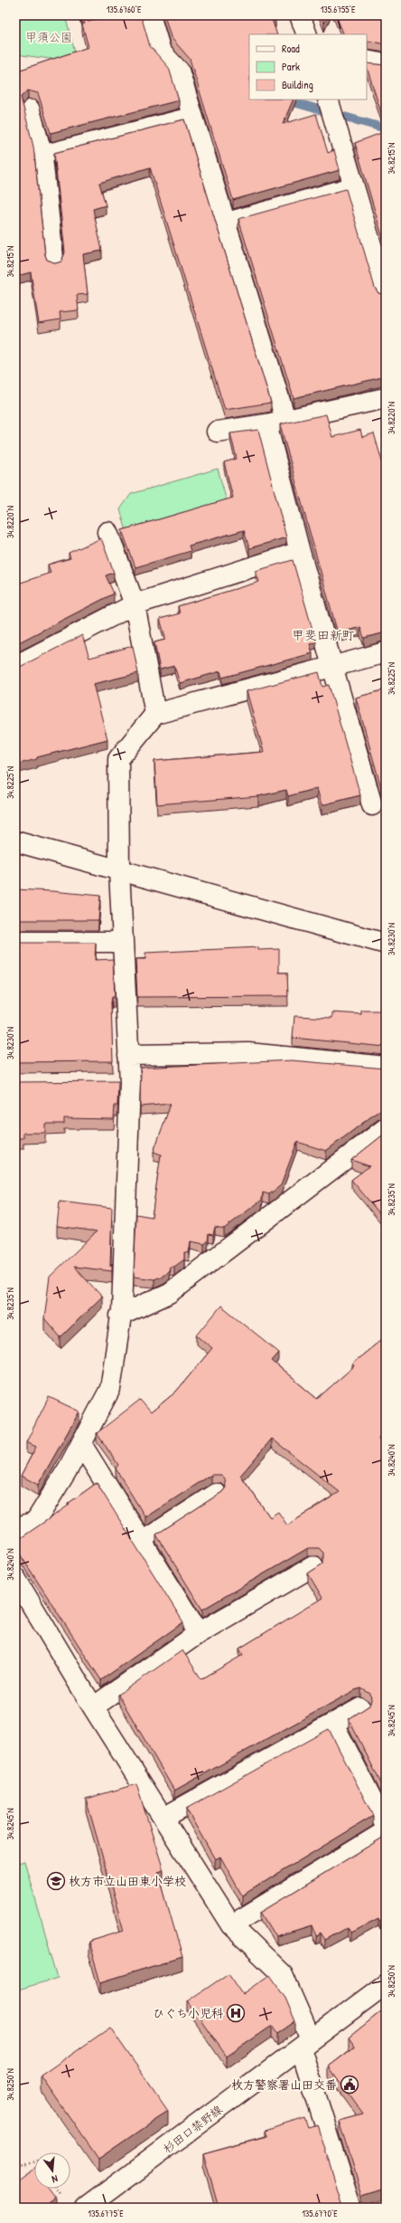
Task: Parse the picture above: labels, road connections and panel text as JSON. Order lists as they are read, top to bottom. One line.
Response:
{"streets":{"street":["杉田口禁野線"]},"districts":["甲斐田新町"],"parks":["甲須公園"],"places":{"school or university":["枚方市立山田東小学校"],"hospital":["ひぐち小児科"],"public building":["枚方警察署山田交番"]},"legend":["Road","Park","Building"],"north":"bottom","coordinates":["135.6760°E","135.6755°E","34.8215°N","34.8220°N","34.8225°N","34.8230°N","34.8235°N","34.8240°N","34.8245°N","34.8250°N","135.6775°E","135.6770°E"]}
